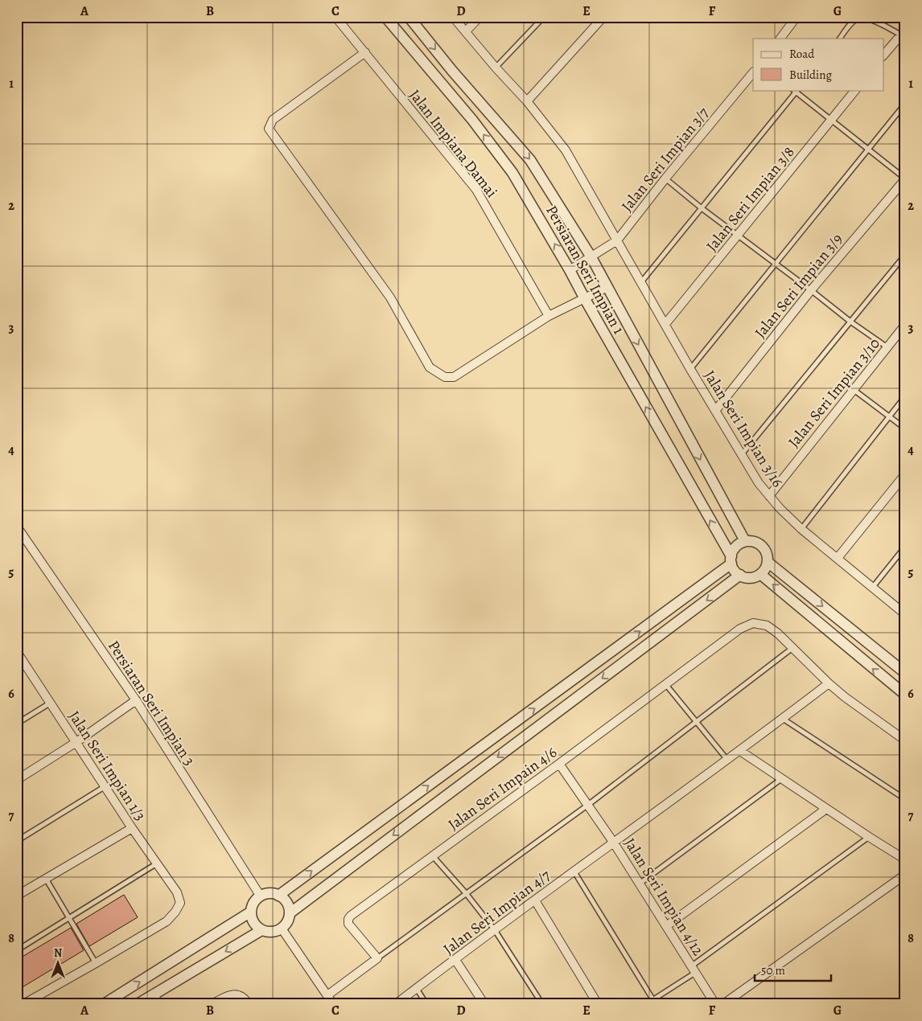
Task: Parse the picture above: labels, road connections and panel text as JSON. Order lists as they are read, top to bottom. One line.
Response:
{"streets":{"street":["Jalan Impiana Damai","Jalan Seri Impian 3/7","Jalan Seri Impian 3/8","Persiaran Seri Impian 1","Jalan Seri Impian 3/9","Jalan Seri Impian 3/10","Jalan Seri Impian 3/16","Persiaran Seri Impian 3","Jalan Seri Impian 1/3","Jalan Seri Impain 4/6","Jalan Seri Impian 4/12","Jalan Seri Impian 4/7"]},"crossings":[["Jalan Seri Impian 3/7","Persiaran Seri Impian 1"],["Jalan Seri Impian 3/7","Jalan Seri Impian 3/16"],["Jalan Seri Impian 3/8","Jalan Seri Impian 3/16"],["Jalan Seri Impian 3/9","Jalan Seri Impian 3/16"],["Jalan Seri Impian 3/10","Jalan Seri Impian 3/16"],["Jalan Seri Impain 4/6","Jalan Seri Impian 4/12"],["Jalan Seri Impian 4/12","Jalan Seri Impian 4/7"]],"legend":["Road","Building"],"scale_bar":"50 m","north":"top","grid":{"columns":["A","B","C","D","E","F","G"],"rows":["1","2","3","4","5","6","7","8"]}}
